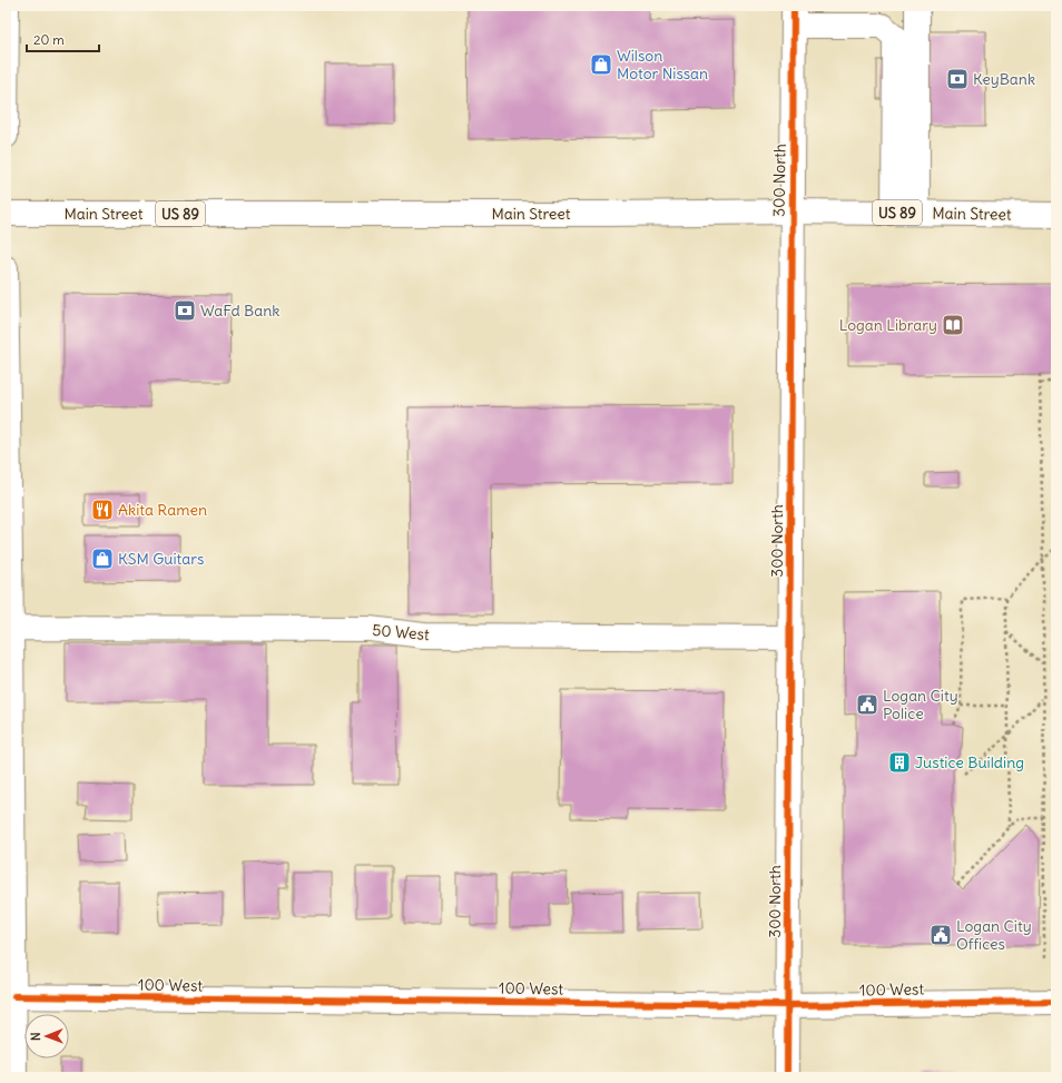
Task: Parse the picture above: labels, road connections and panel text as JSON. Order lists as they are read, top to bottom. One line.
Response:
{"streets":{"street":["300 North","US 89","Main Street","50 West","100 West"]},"crossings":[["300 North","Main Street"],["300 North","50 West"],["300 North","100 West"]],"places":{"shop":["Wilson Motor Nissan","KSM Guitars"],"bank":["KeyBank","WaFd Bank"],"library":["Logan Library"],"restaurant":["Akita Ramen"],"public building":["Logan City Police","Logan City Offices"],"building":["Justice Building"]},"scale_bar":"20 m","north":"left"}
